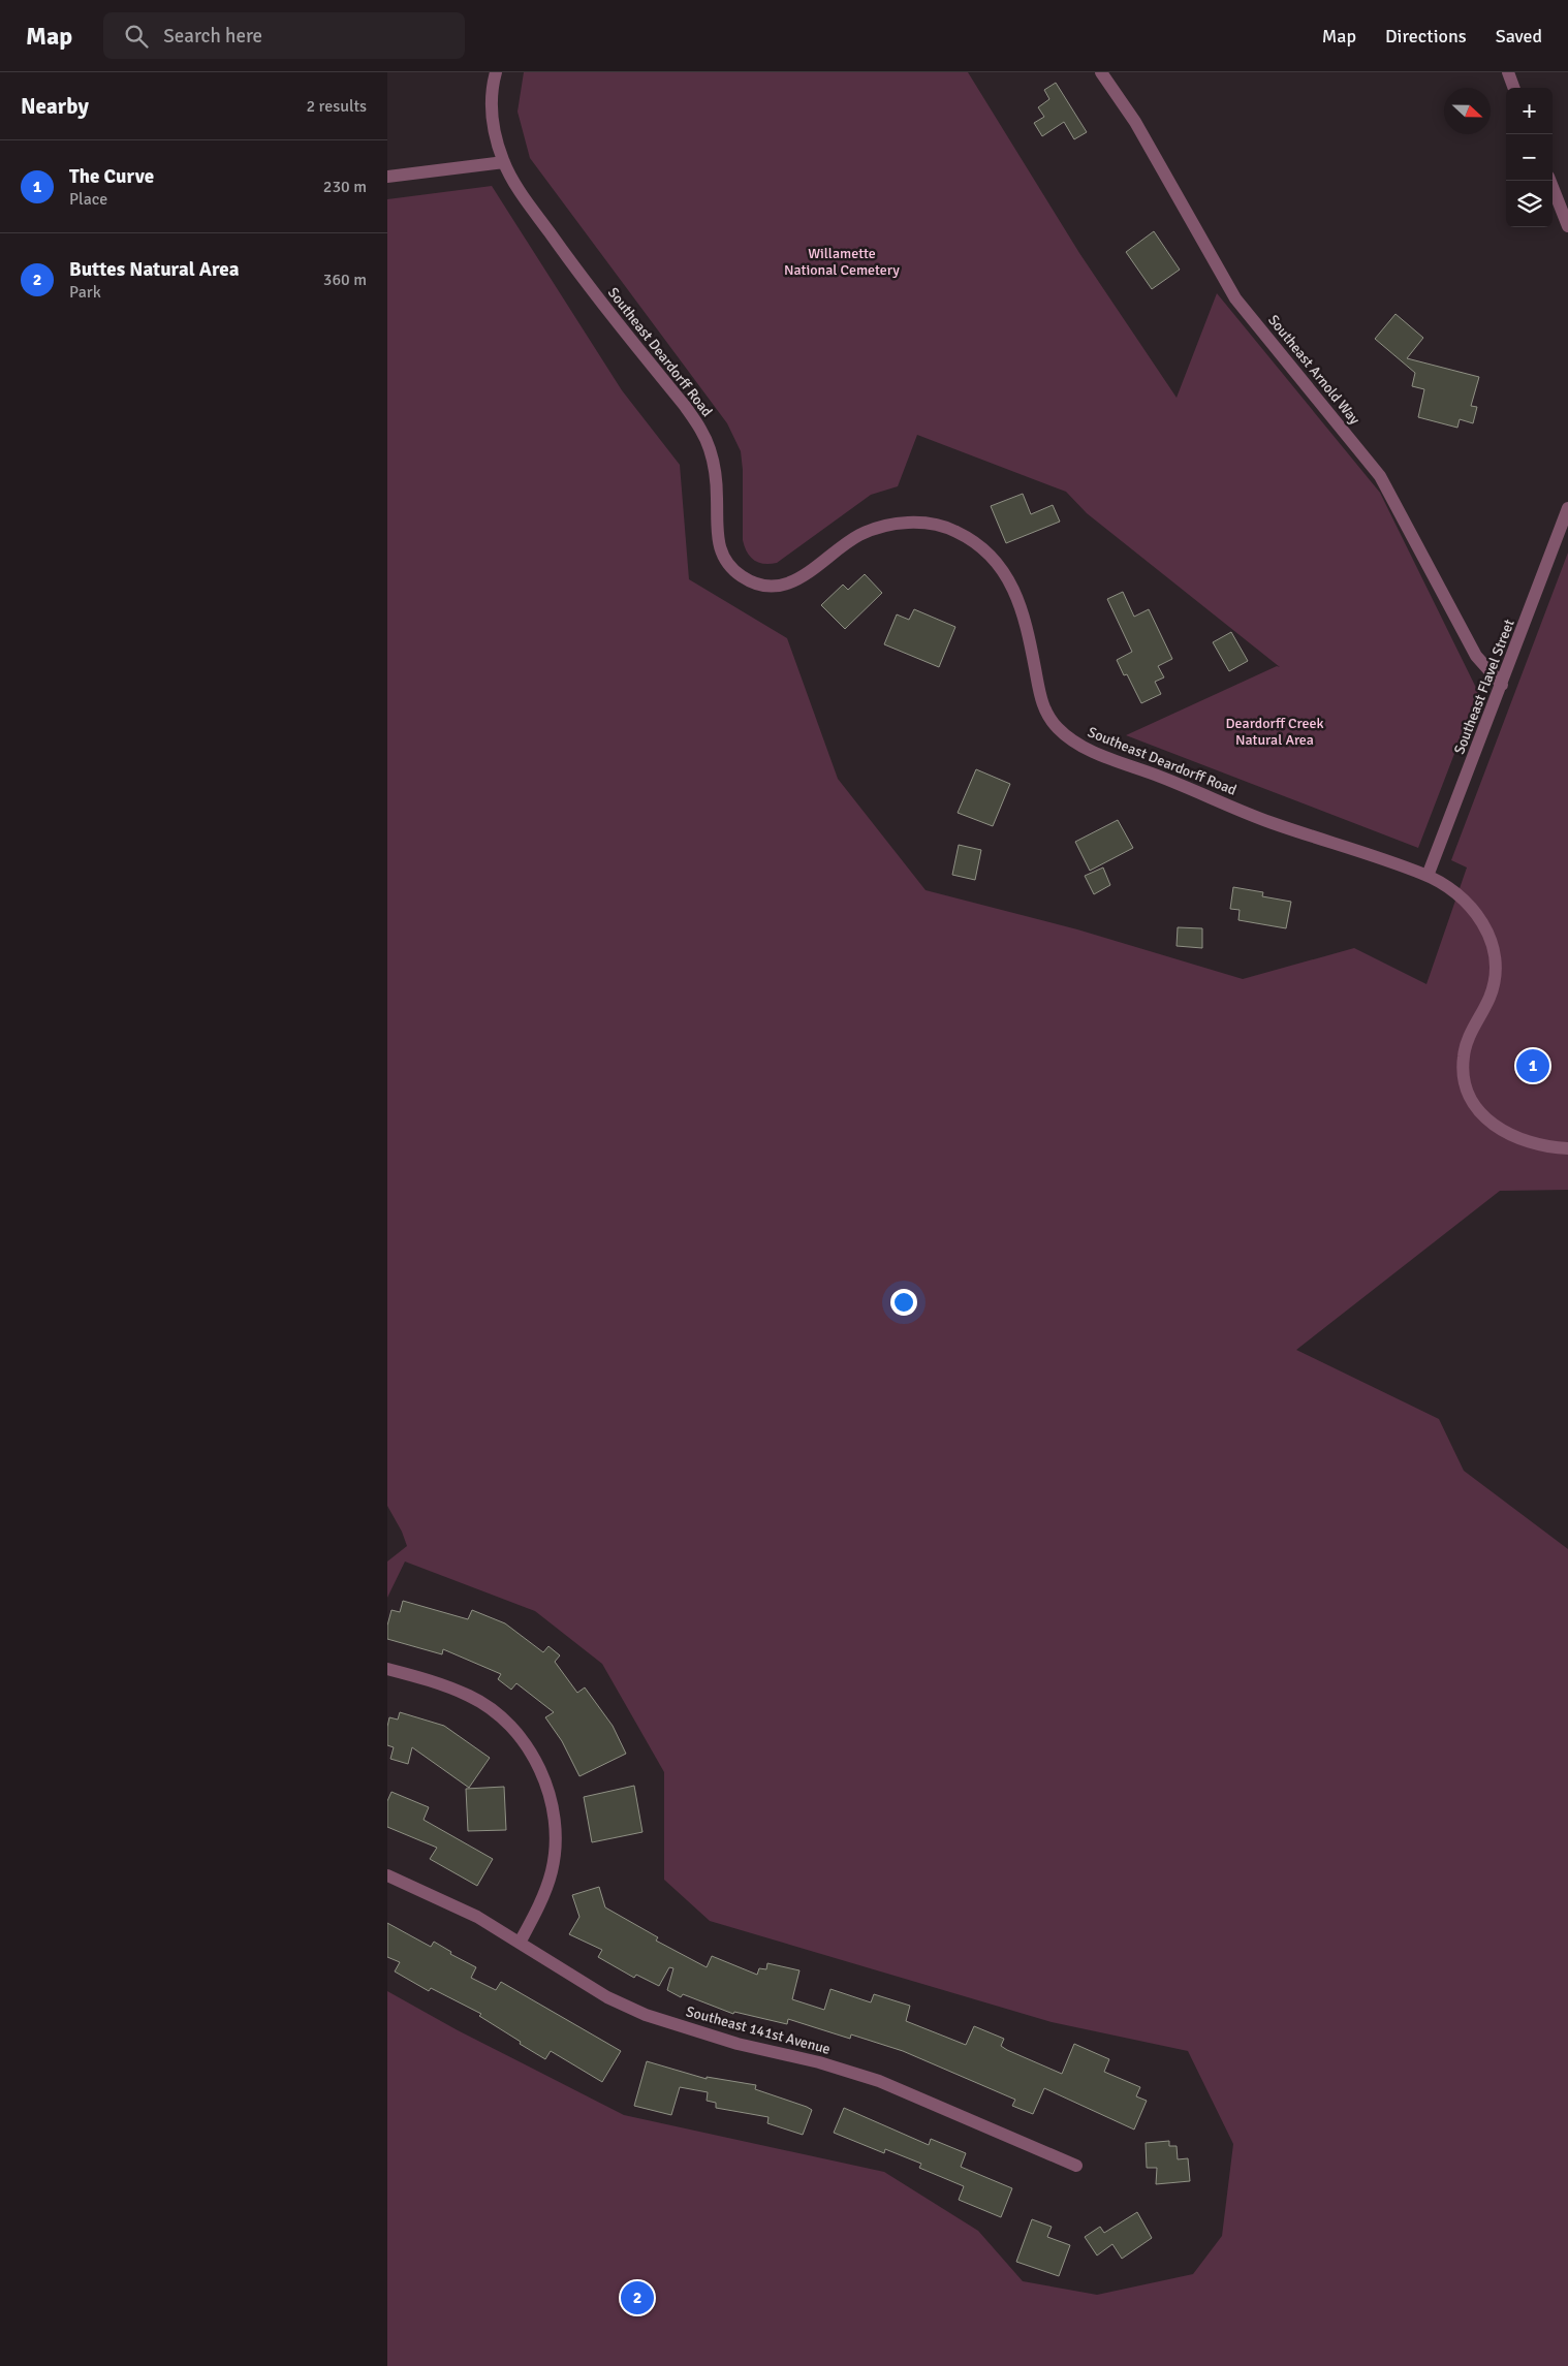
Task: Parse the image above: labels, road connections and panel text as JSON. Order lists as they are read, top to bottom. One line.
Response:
{"streets":{"street":["Southeast Deardorff Road","Southeast Arnold Way","Southeast Flavel Street","Southeast 141st Avenue"]},"crossings":[["Southeast Deardorff Road","Southeast Flavel Street"],["Southeast Arnold Way","Southeast Flavel Street"]],"parks":["Willamette National Cemetery","Deardorff Creek Natural Area"],"north":"right","page":{"header":"Map","search":"Search here","nav":["Map","Directions","Saved"],"heading":["Nearby","2 results"],"map_buttons":["+","−"],"list":[{"mark":"1","name":"The Curve","note":"Place","value":"230 m"},{"mark":"2","name":"Buttes Natural Area","note":"Park","value":"360 m"}],"pins":["1","2"]}}
